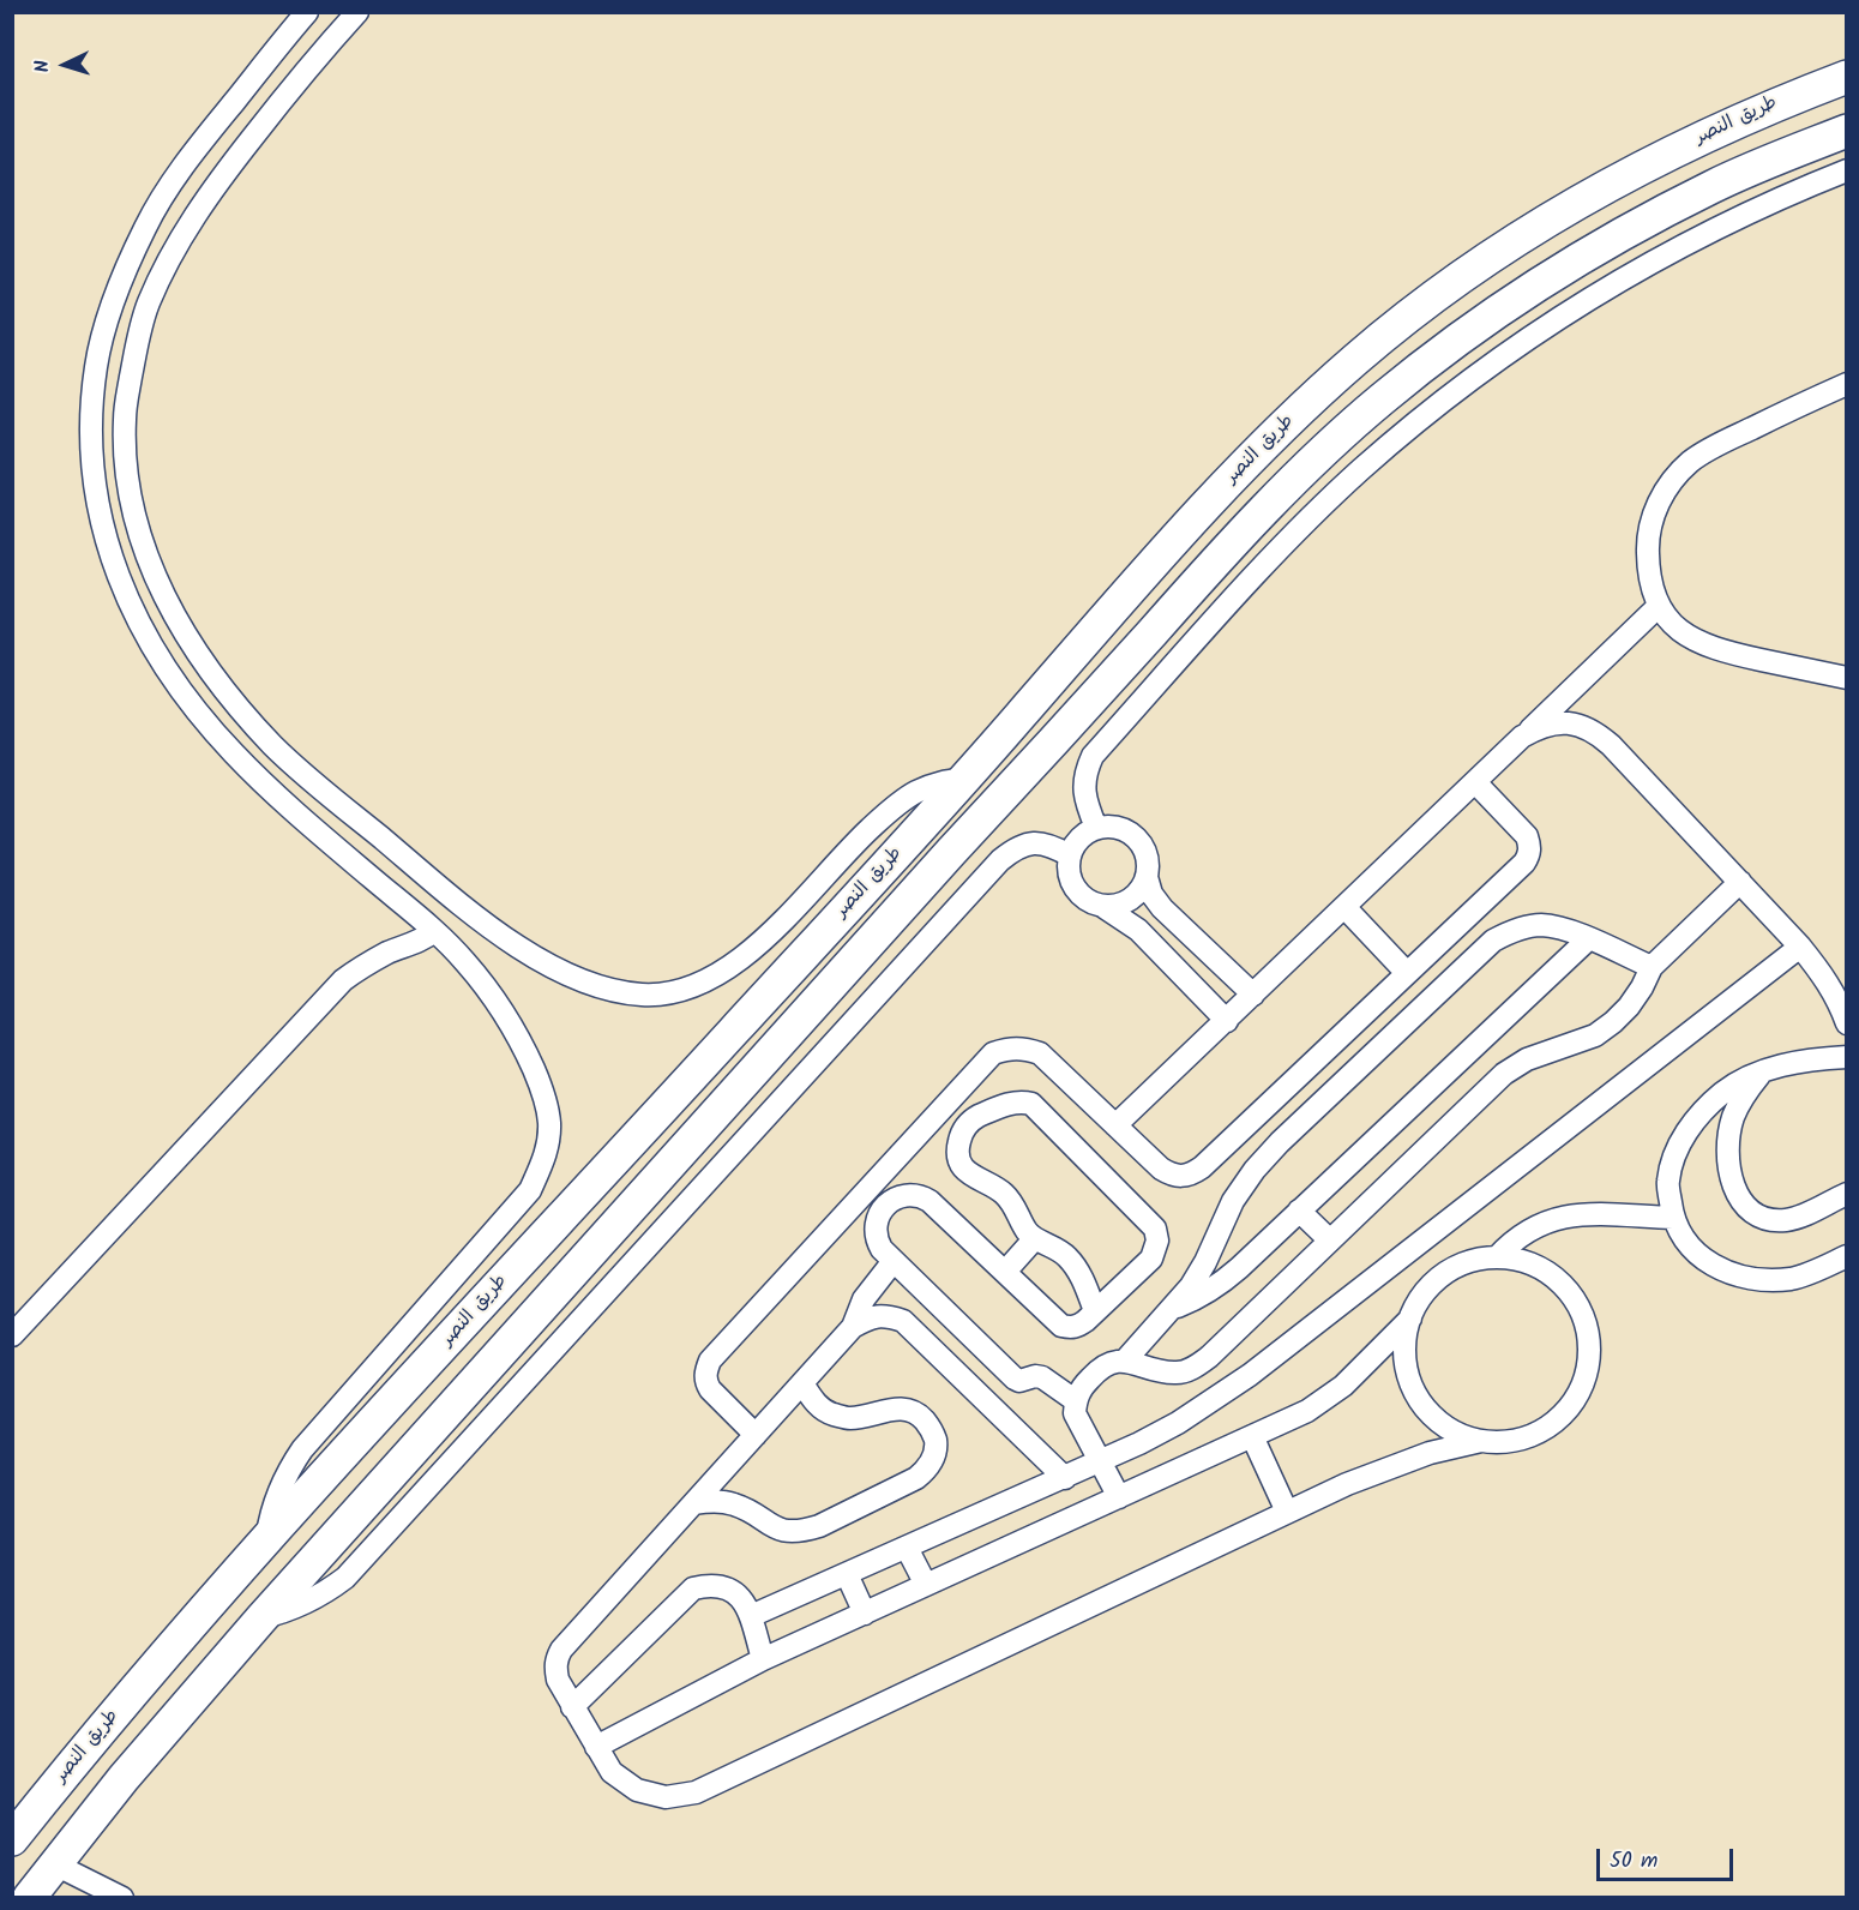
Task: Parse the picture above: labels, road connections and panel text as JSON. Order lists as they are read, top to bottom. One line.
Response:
{"streets":{"highway":["طريق النصر"]},"scale_bar":"50 m","north":"left"}
